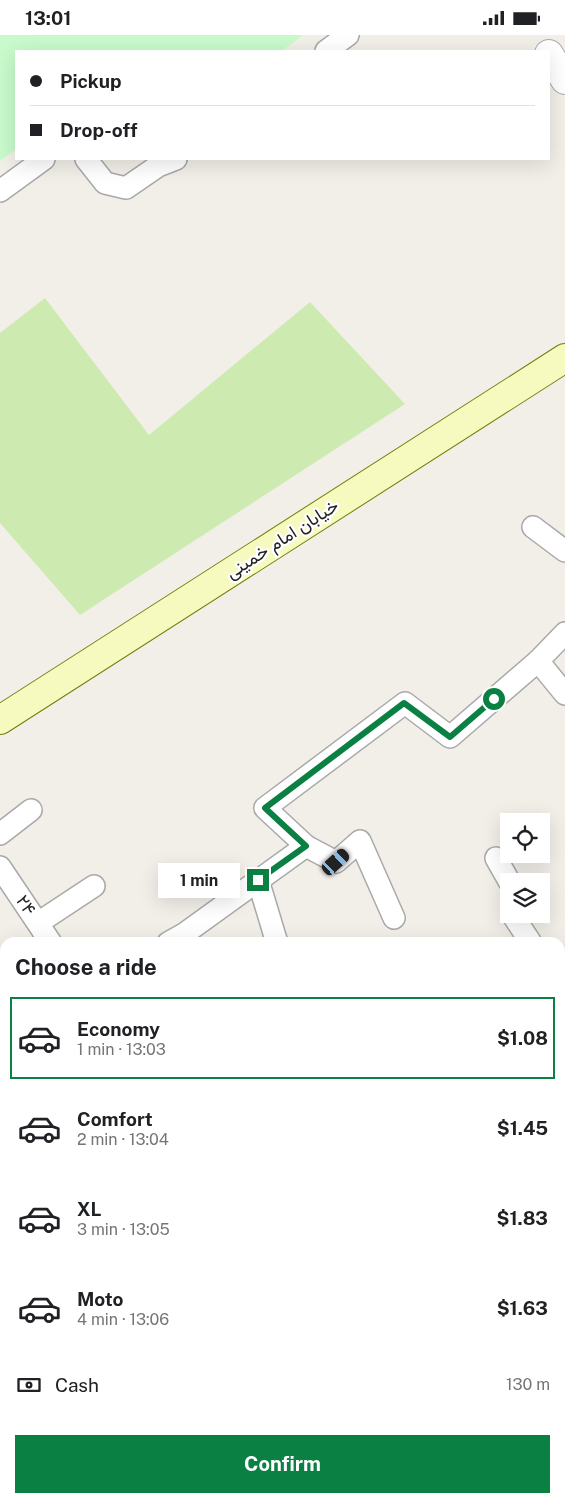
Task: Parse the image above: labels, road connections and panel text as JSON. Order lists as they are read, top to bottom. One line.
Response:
{"streets":{"main road":["خیابان امام خمینی"],"street":["۲۴"]},"page":{"status":"13:01","banner":["Pickup","Drop-off"],"bubble":"1 min","heading":"Choose a ride","list":[{"name":"Economy","note":"1 min · 13:03","value":"$1.08"},{"name":"Comfort","note":"2 min · 13:04","value":"$1.45"},{"name":"XL","note":"3 min · 13:05","value":"$1.83"},{"name":"Moto","note":"4 min · 13:06","value":"$1.63"}],"pay":["Cash","130 m"],"buttons":"Confirm"}}
